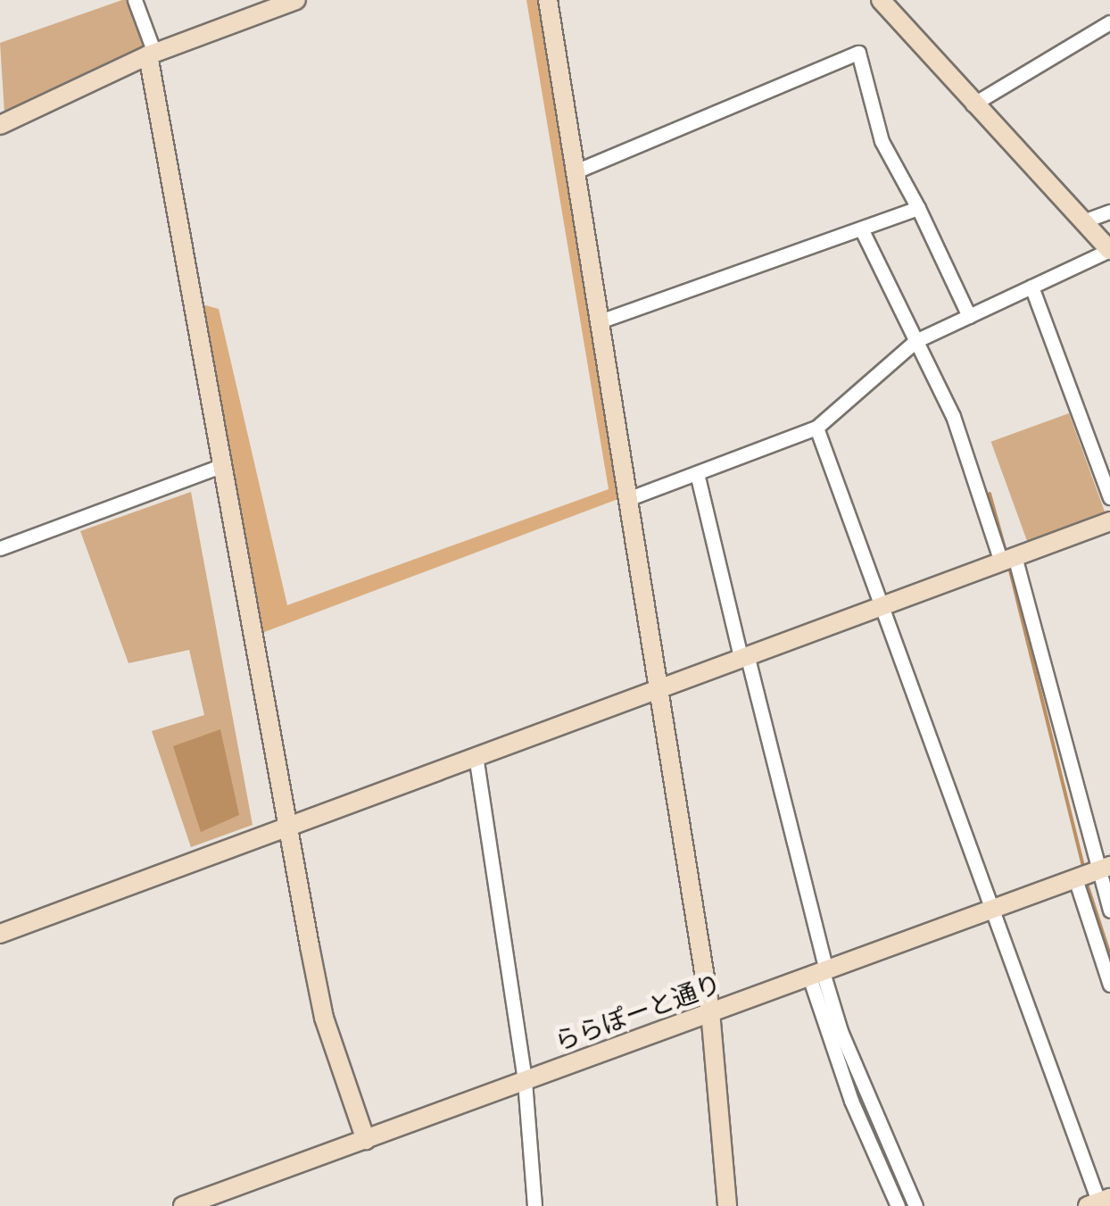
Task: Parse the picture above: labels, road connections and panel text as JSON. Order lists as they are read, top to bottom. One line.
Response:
{"streets":{"street":["ららぽーと通り"]}}
